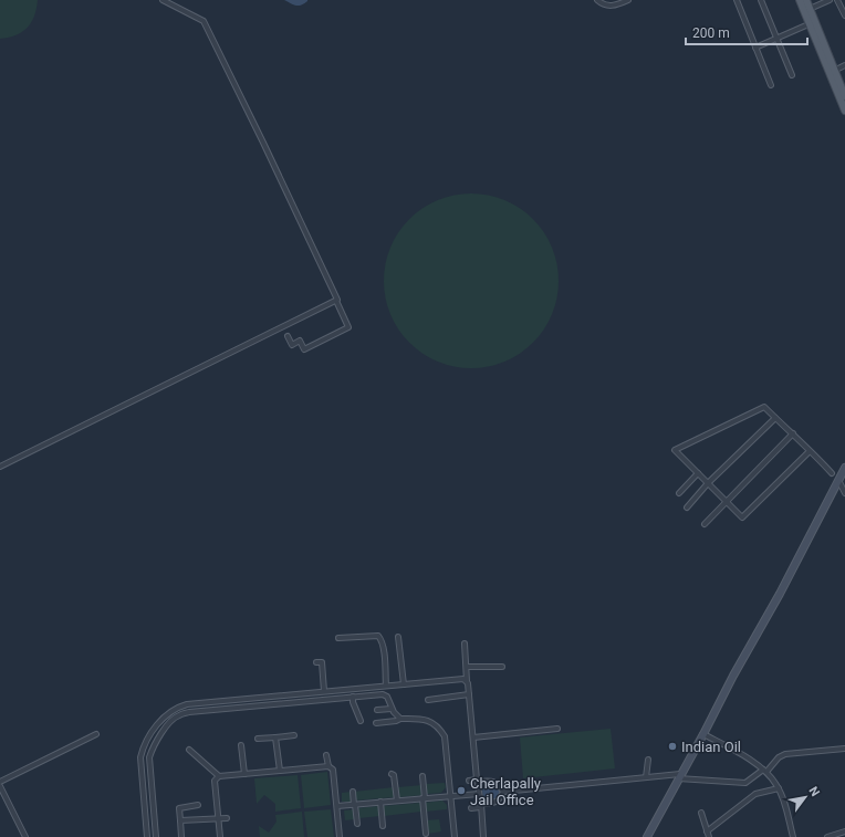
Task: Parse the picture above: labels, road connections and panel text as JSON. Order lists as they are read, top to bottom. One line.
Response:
{"places":["Indian Oil","Cherlapally Jail Office"],"scale_bar":"200 m","north":"top right"}
